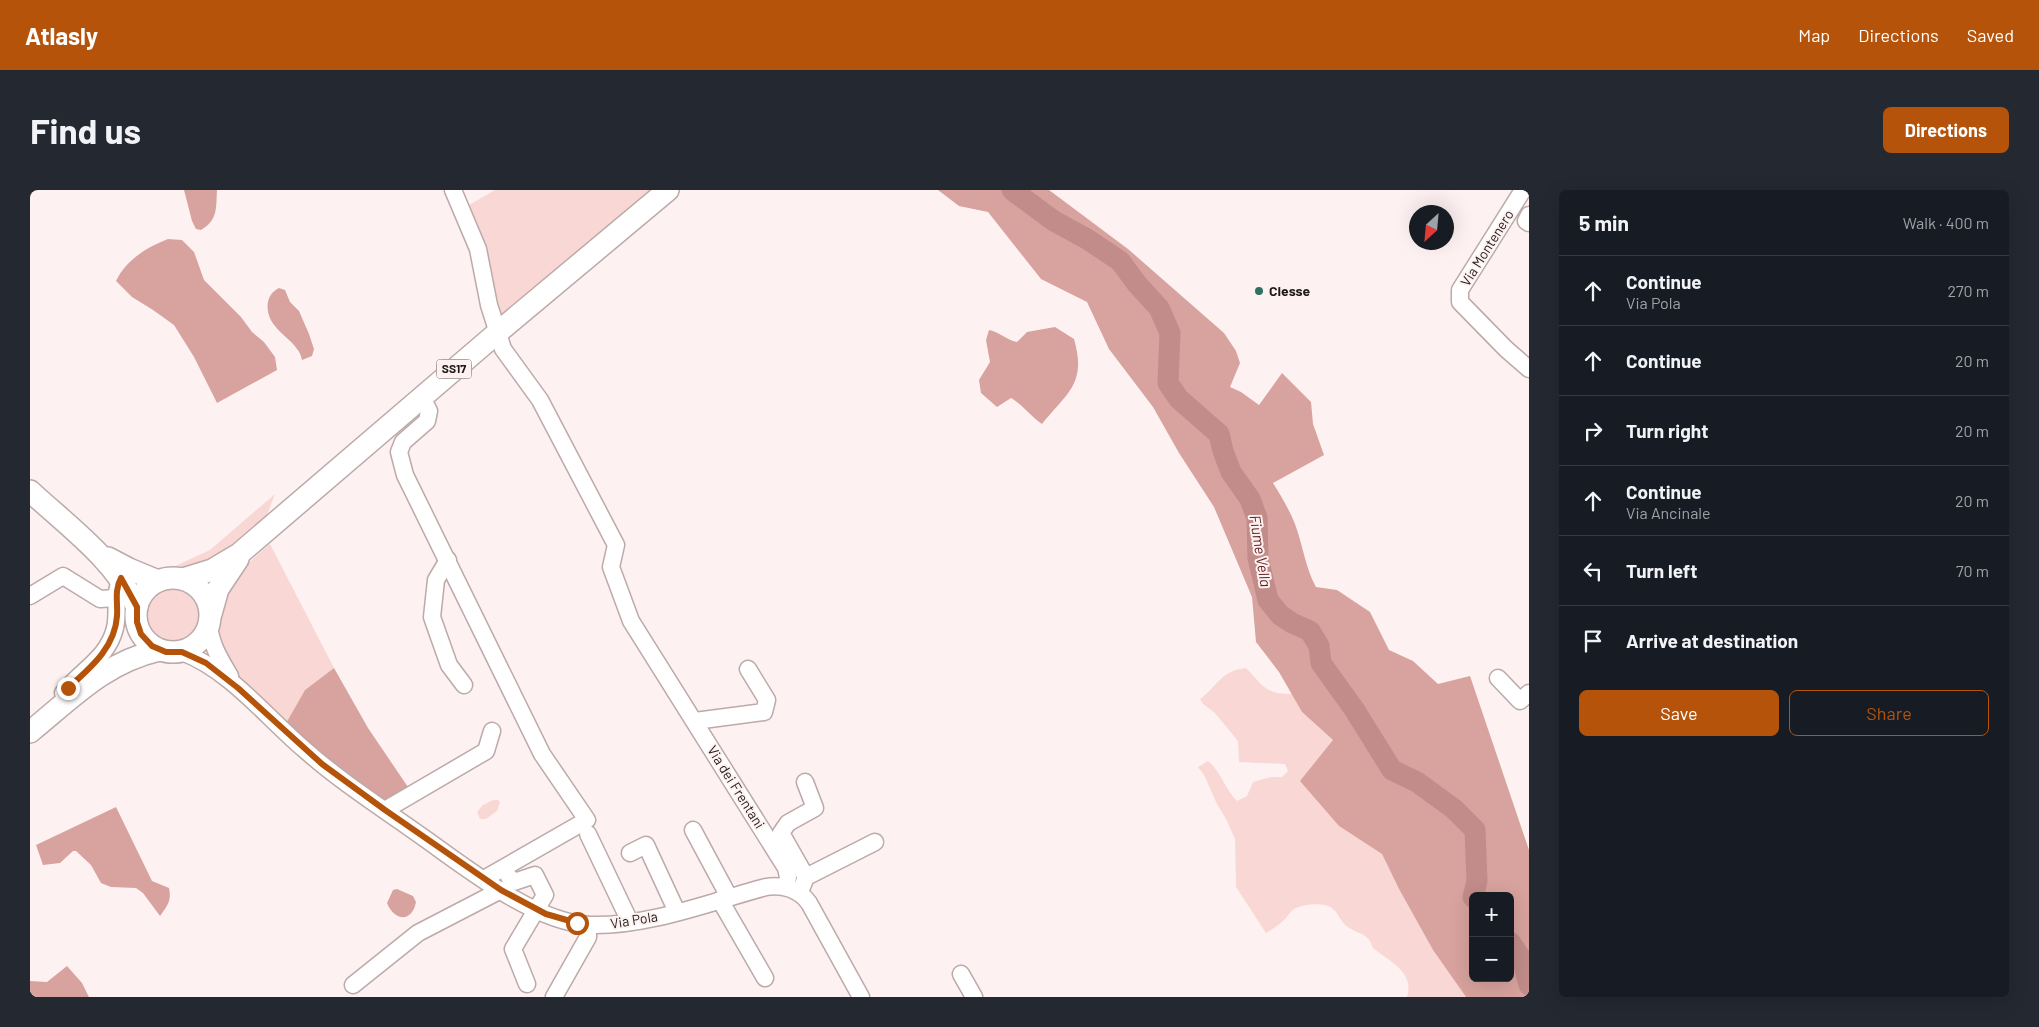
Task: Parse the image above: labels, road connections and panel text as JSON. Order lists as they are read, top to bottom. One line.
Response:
{"streets":{"main road":["SS17"],"street":["Via Montenero","Via dei Frentani","Via Pola"]},"crossings":[["SS17","Via dei Frentani"],["Via dei Frentani","Via Pola"]],"water":["Fiume Vella"],"places":["Ciesse"],"north":"bottom left","page":{"header":"Atlasly","nav":["Map","Directions","Saved"],"buttons":["Directions",["Save","Share"]],"title":"Find us","heading":["5 min","Walk · 400 m"],"list":[["Continue","Via Pola","270 m"],["Continue","20 m"],["Turn right","20 m"],["Continue","Via Ancinale","20 m"],["Turn left","70 m"],"Arrive at destination"],"map_buttons":["+","−"]}}
